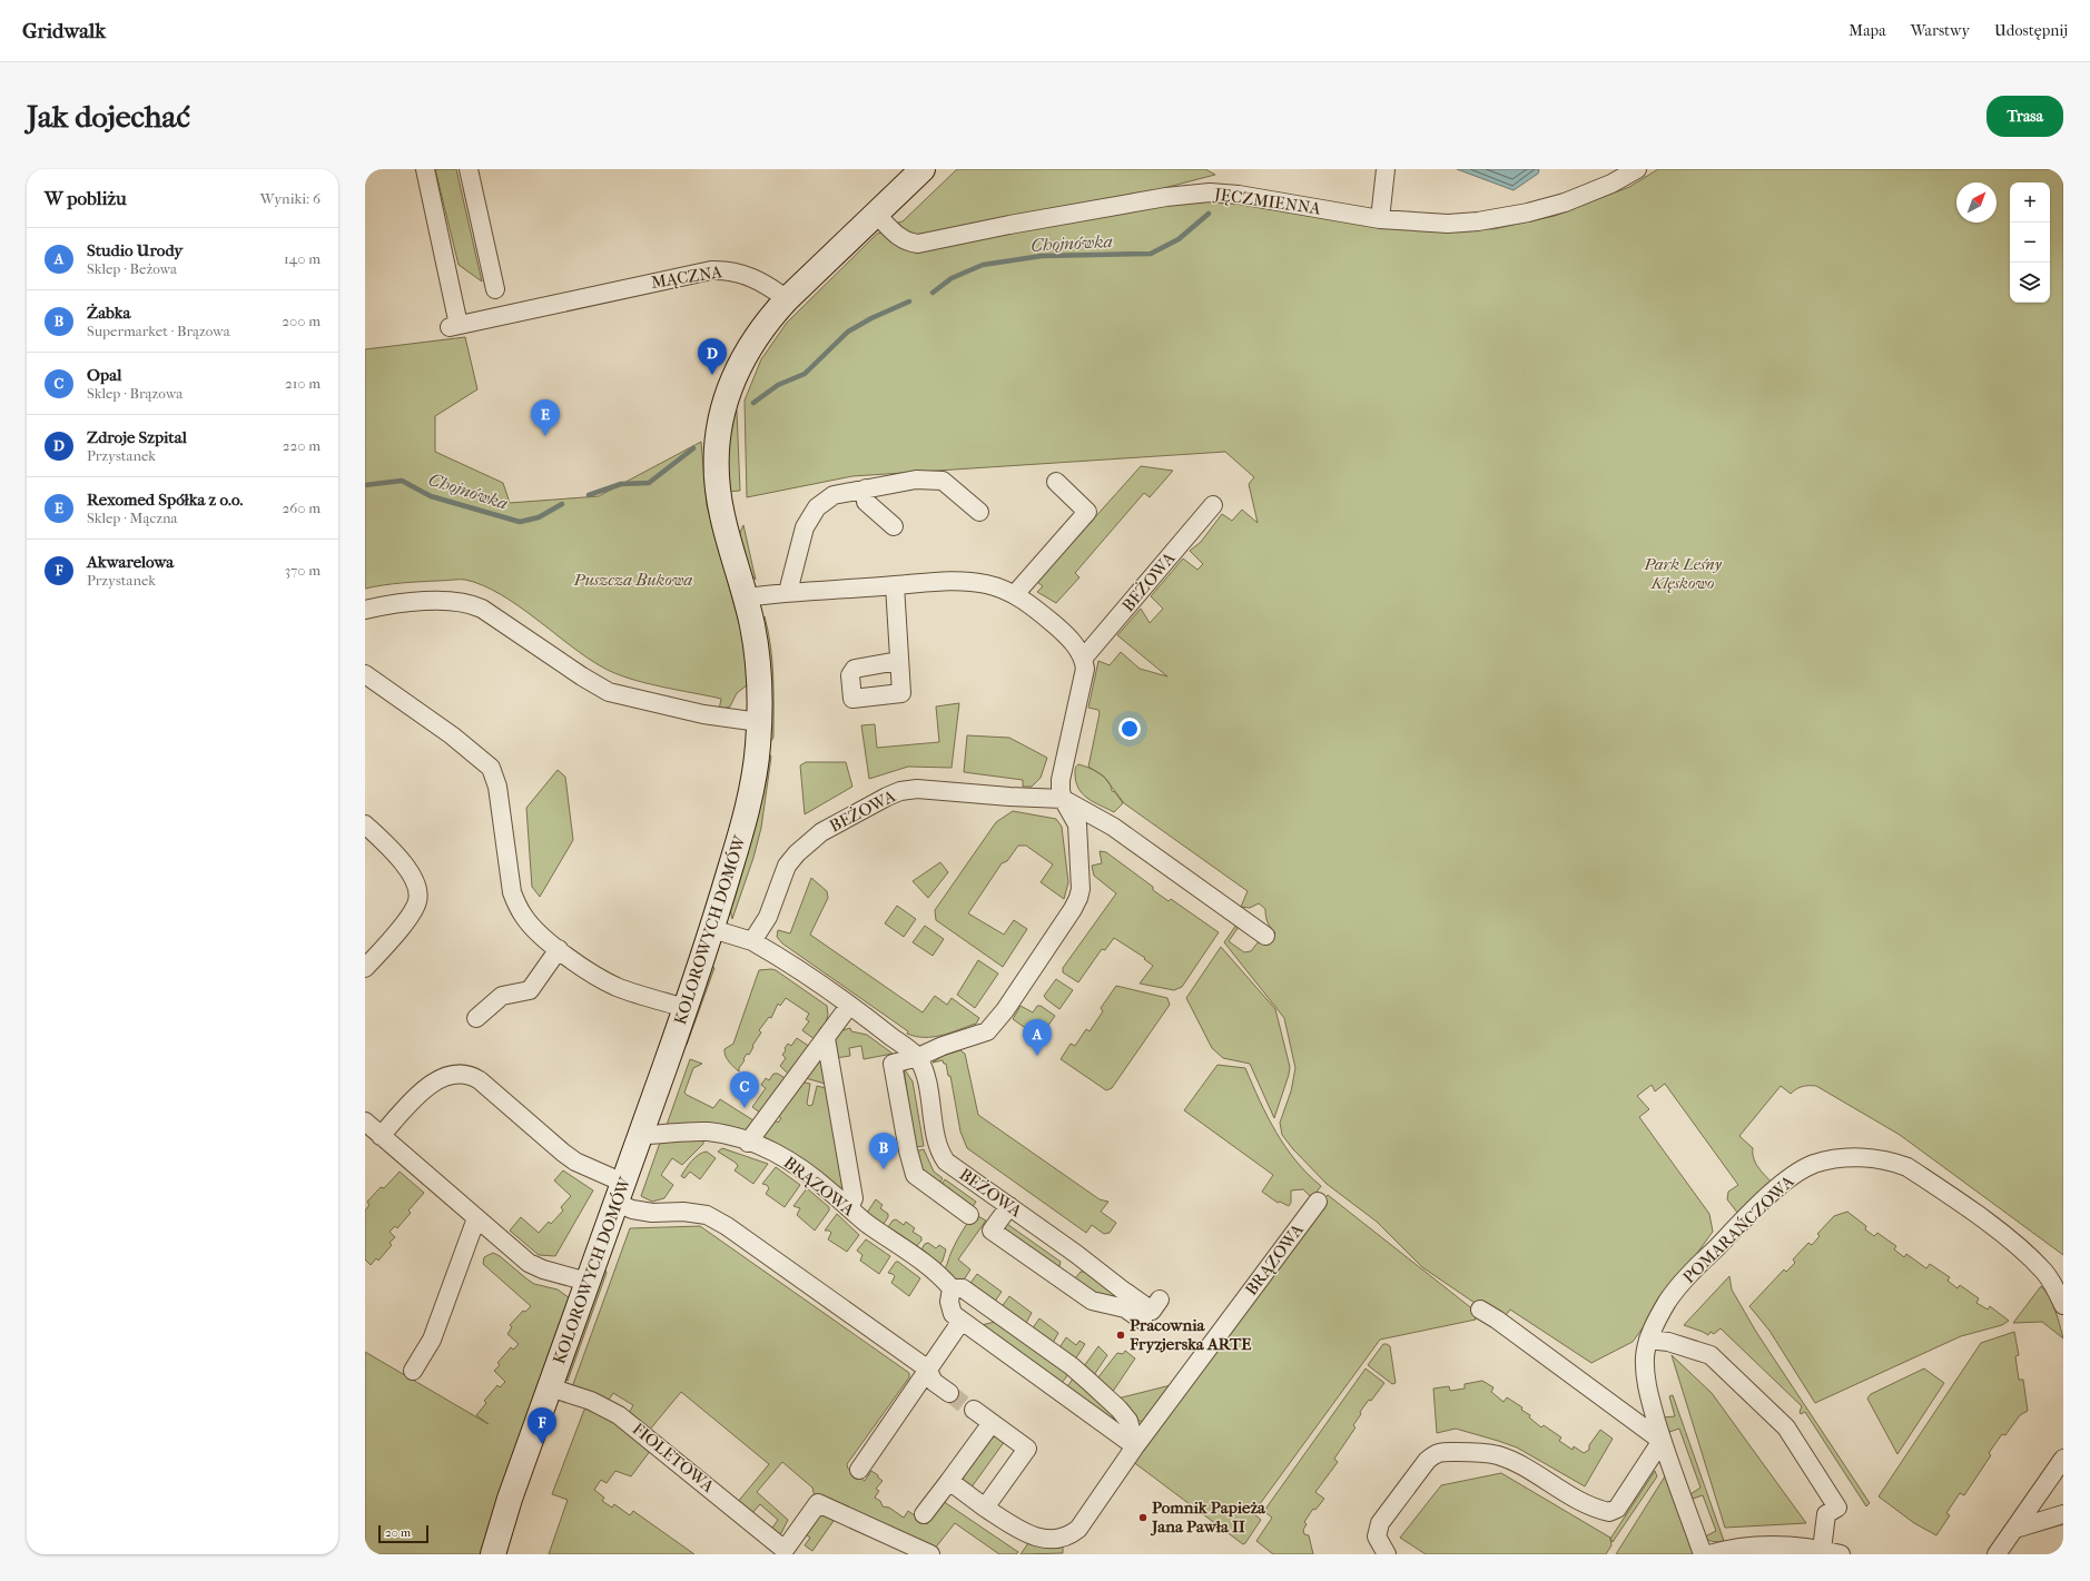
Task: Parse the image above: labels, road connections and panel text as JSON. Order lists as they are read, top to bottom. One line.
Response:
{"streets":{"street":["JĘCZMIENNA","MĄCZNA","BEŻOWA","KOLOROWYCH DOMÓW","BRĄZOWA","POMARAŃCZOWA","FIOLETOWA"]},"crossings":[["MĄCZNA","KOLOROWYCH DOMÓW"],["KOLOROWYCH DOMÓW","BRĄZOWA"],["KOLOROWYCH DOMÓW","FIOLETOWA"]],"water":["Chojnówka"],"parks":["Park Leśny Klęskowo","Puszcza Bukowa"],"places":["Pracownia Fryzjerska ARTE","Pomnik Papieża Jana Pawła II"],"scale_bar":"20 m","north":"top right","page":{"header":"Gridwalk","nav":["Mapa","Warstwy","Udostępnij"],"buttons":"Trasa","title":"Jak dojechać","heading":["W pobliżu","Wyniki: 6"],"map_buttons":["+","−"],"list":[{"mark":"A","name":"Studio Urody","note":"Sklep · Beżowa","value":"140 m"},{"mark":"B","name":"Żabka","note":"Supermarket · Brązowa","value":"200 m"},{"mark":"C","name":"Opal","note":"Sklep · Brązowa","value":"210 m"},{"mark":"D","name":"Zdroje Szpital","note":"Przystanek","value":"220 m"},{"mark":"E","name":"Rexomed Spółka z o.o.","note":"Sklep · Mączna","value":"260 m"},{"mark":"F","name":"Akwarelowa","note":"Przystanek","value":"370 m"}],"pins":["D","E","A","C","B","F"],"scale":"20 m"}}
